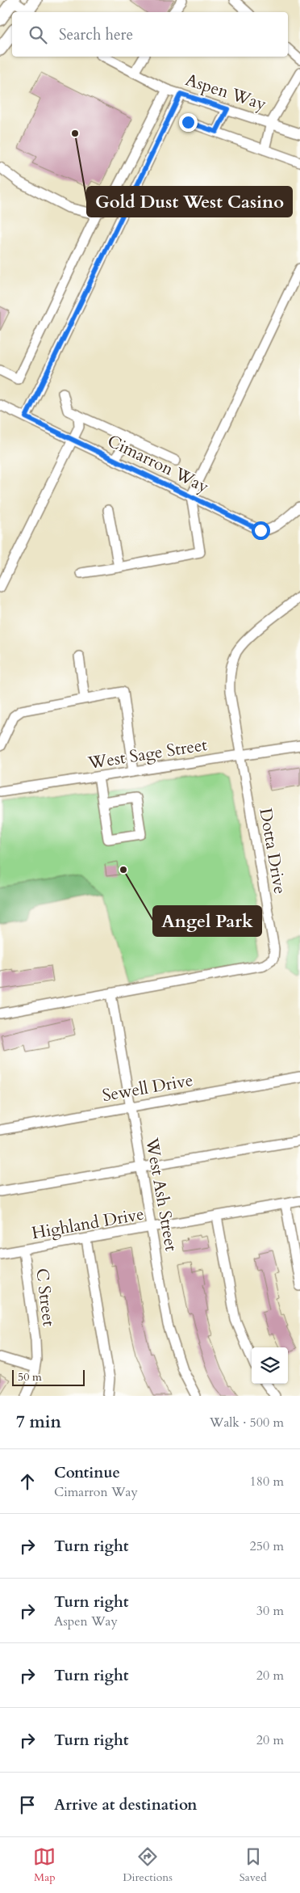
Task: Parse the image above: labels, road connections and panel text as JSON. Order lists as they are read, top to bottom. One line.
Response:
{"streets":{"street":["Aspen Way","Cimarron Way","West Sage Street","Dotta Drive","Sewell Drive","West Ash Street","Highland Drive","C Street"]},"crossings":[["West Sage Street","Dotta Drive"],["Dotta Drive","West Ash Street"],["Sewell Drive","West Ash Street"],["West Ash Street","Highland Drive"],["Highland Drive","C Street"]],"places":["Gold Dust West Casino","Angel Park"],"scale_bar":"50 m","page":{"search":"Search here","scale":"50 m","heading":["7 min","Walk · 500 m"],"list":[["Continue","Cimarron Way","180 m"],["Turn right","250 m"],["Turn right","Aspen Way","30 m"],["Turn right","20 m"],["Turn right","20 m"],"Arrive at destination"],"nav":["Map","Directions","Saved"]}}
